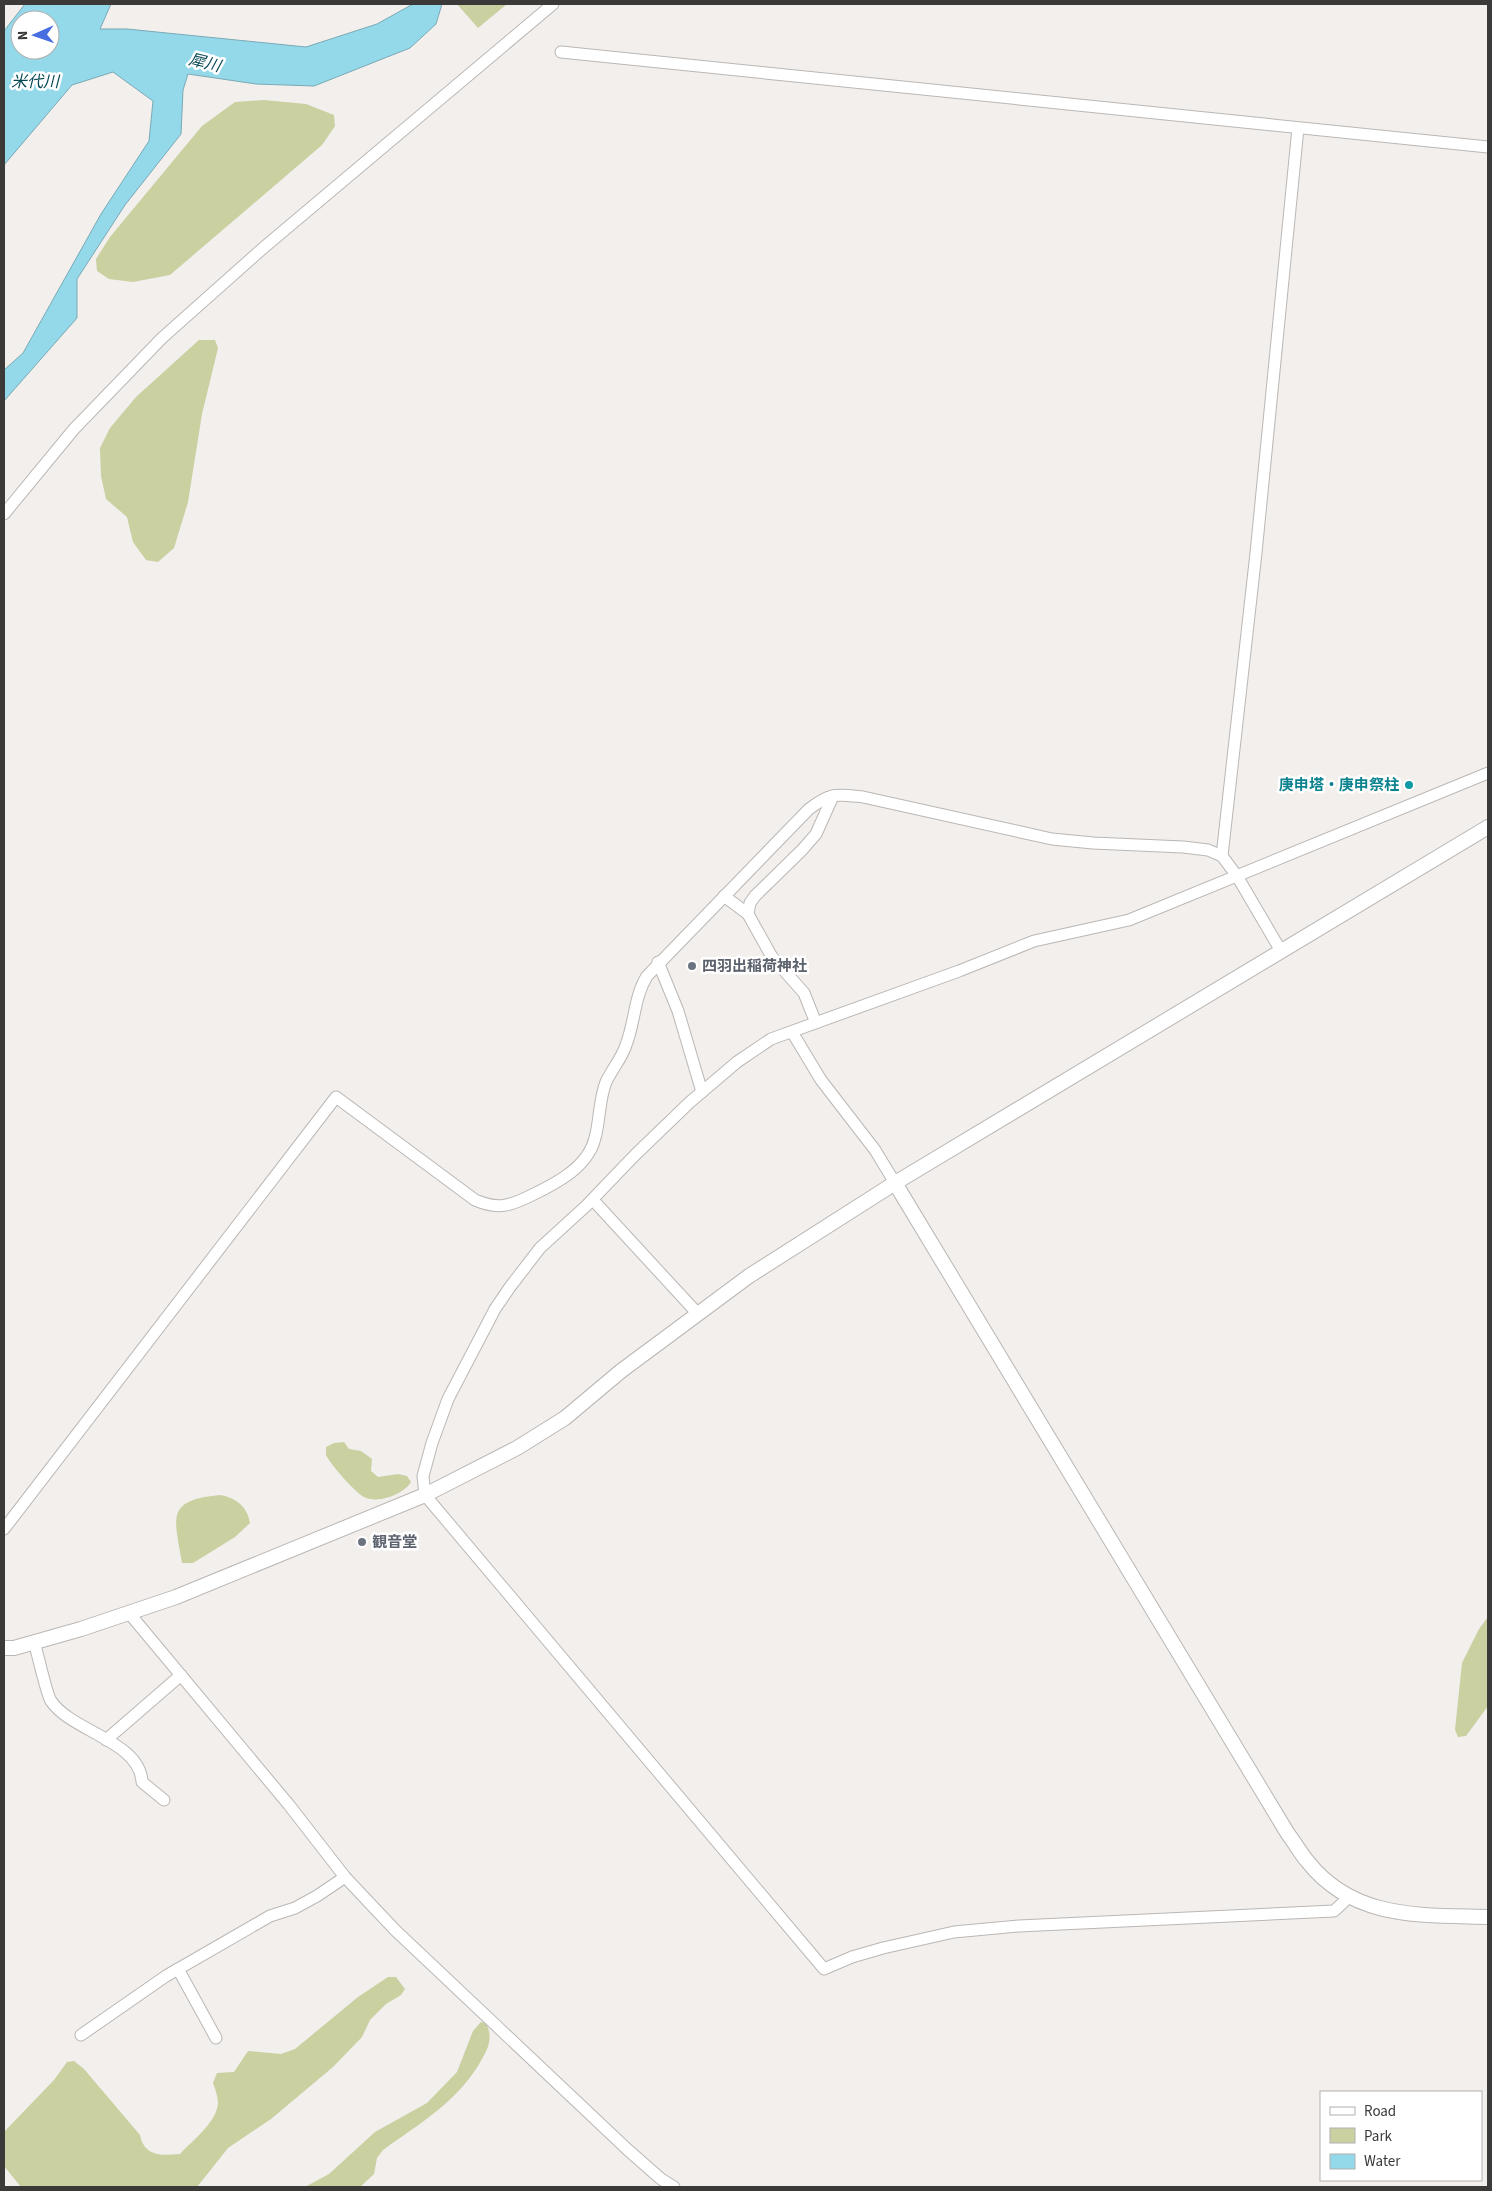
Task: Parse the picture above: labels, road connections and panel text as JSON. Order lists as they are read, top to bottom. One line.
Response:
{"water":["犀川","米代川"],"places":["庚申塔・庚申祭柱","四羽出稲荷神社","観音堂"],"legend":["Road","Park","Water"],"north":"left"}
